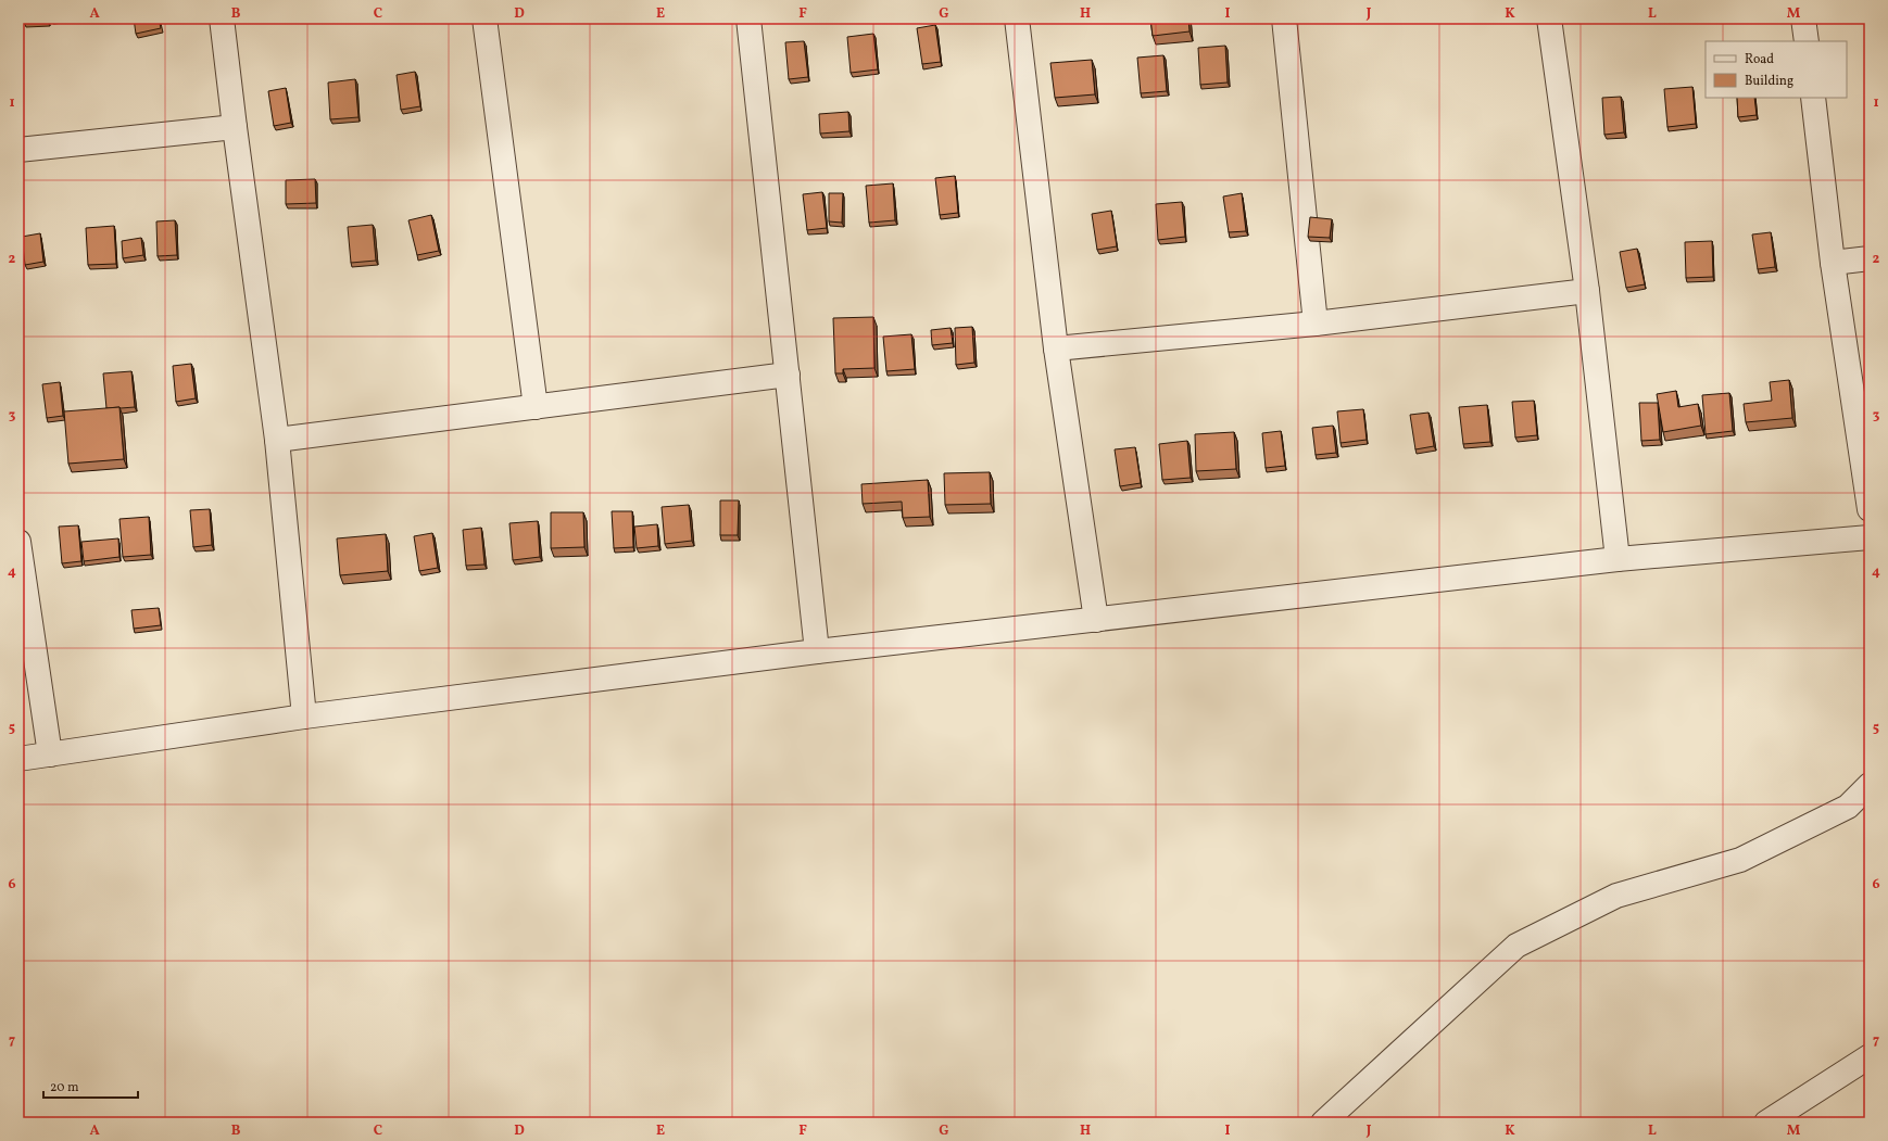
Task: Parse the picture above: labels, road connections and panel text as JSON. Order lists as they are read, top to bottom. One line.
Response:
{"legend":["Road","Building"],"scale_bar":"20 m","grid":{"columns":["A","B","C","D","E","F","G","H","I","J","K","L","M"],"rows":["1","2","3","4","5","6","7"]}}
